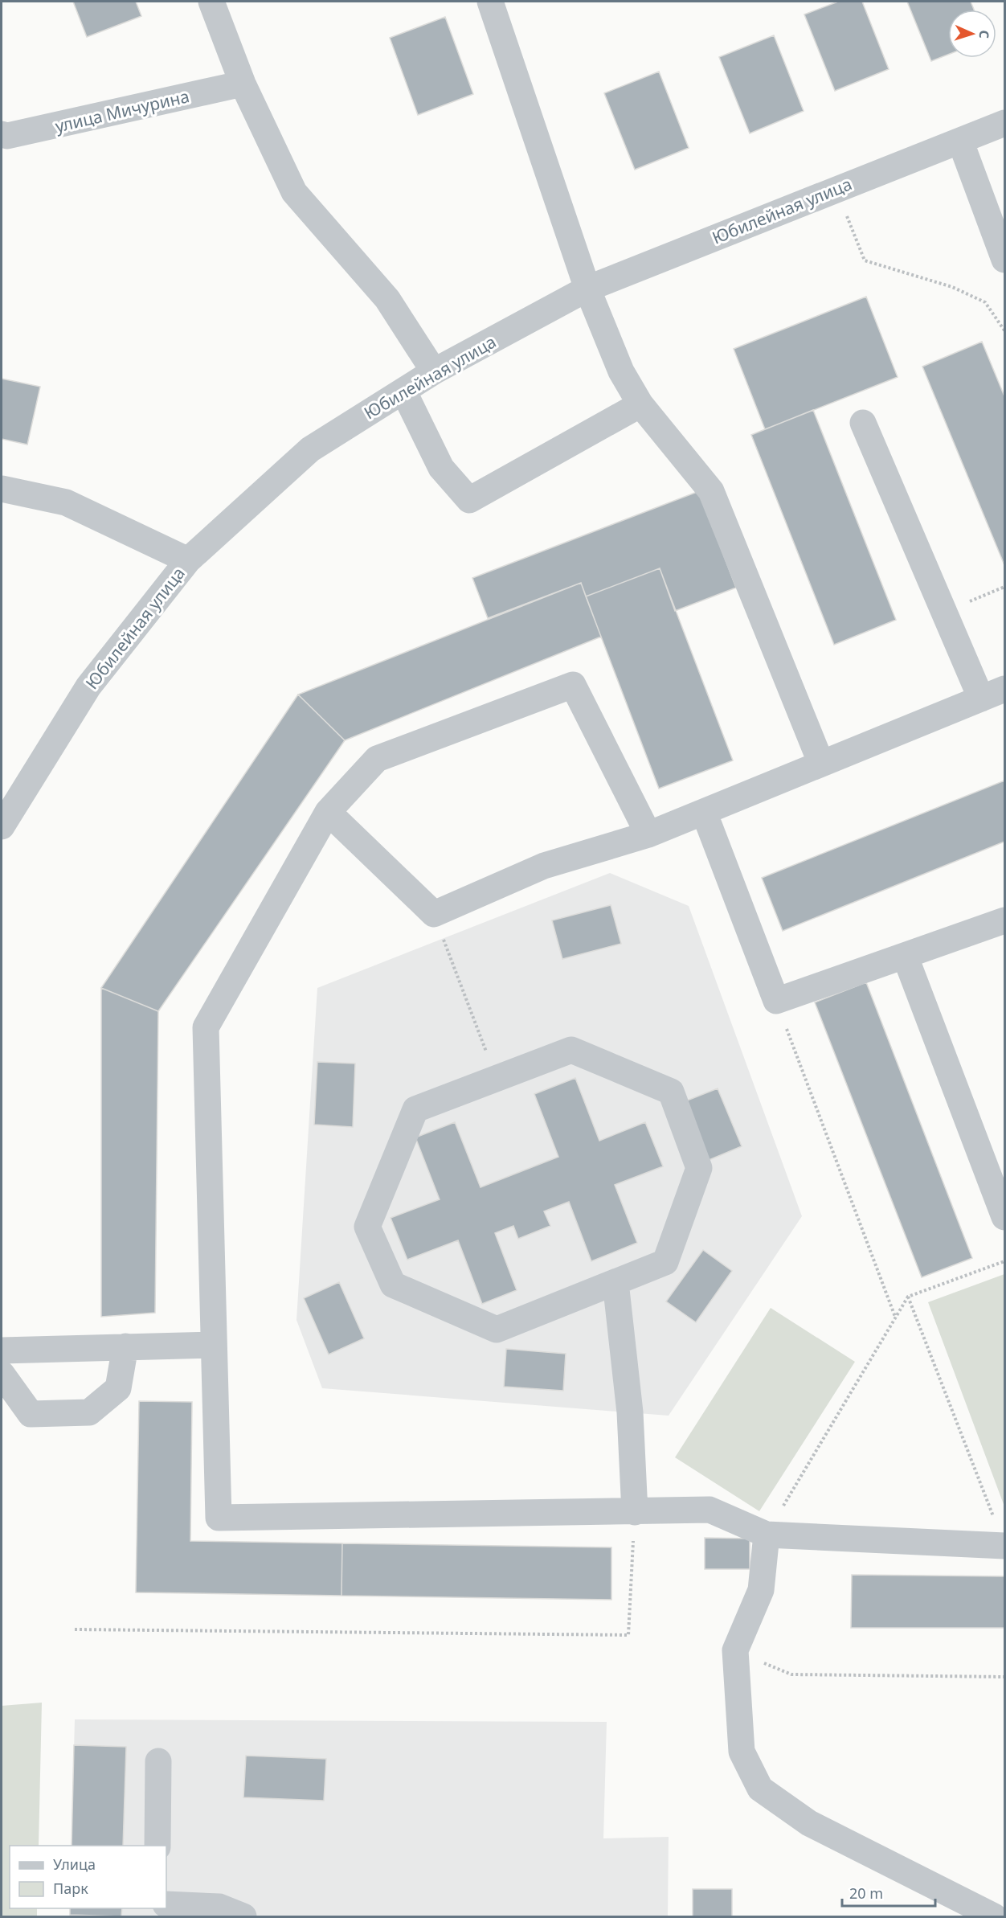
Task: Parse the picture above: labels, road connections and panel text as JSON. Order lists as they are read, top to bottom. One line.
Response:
{"streets":{"street":["улица Мичурина","Юбилейная улица"]},"legend":["Улица","Парк"],"scale_bar":"20 m","north":"right"}
